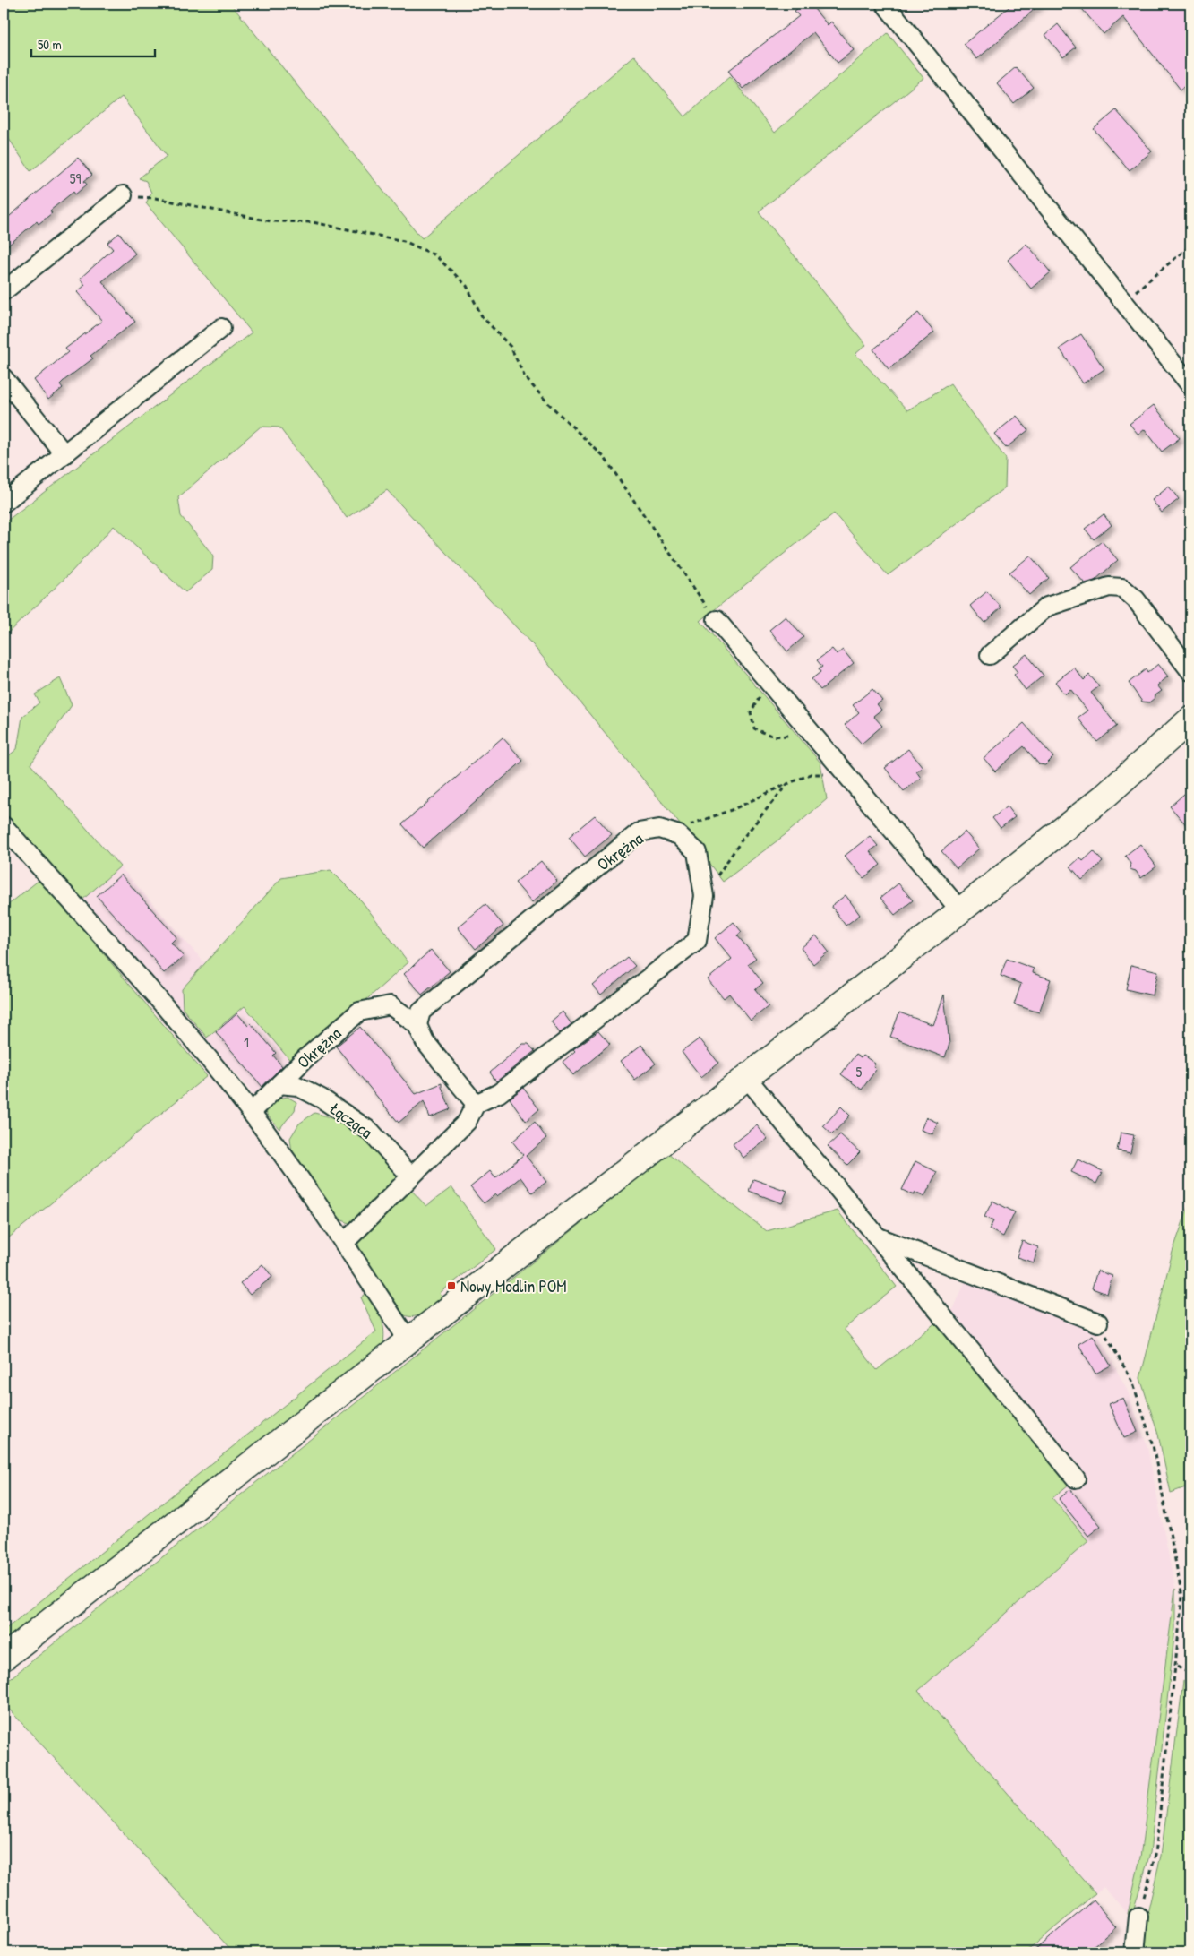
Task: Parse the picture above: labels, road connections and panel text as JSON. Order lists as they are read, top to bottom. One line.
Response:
{"streets":{"street":["Okrężna","Łącząca"]},"crossings":[["Okrężna","Łącząca"]],"places":{"transit":["Nowy Modlin POM"]},"house_numbers":["59","1","5"],"scale_bar":"50 m"}
